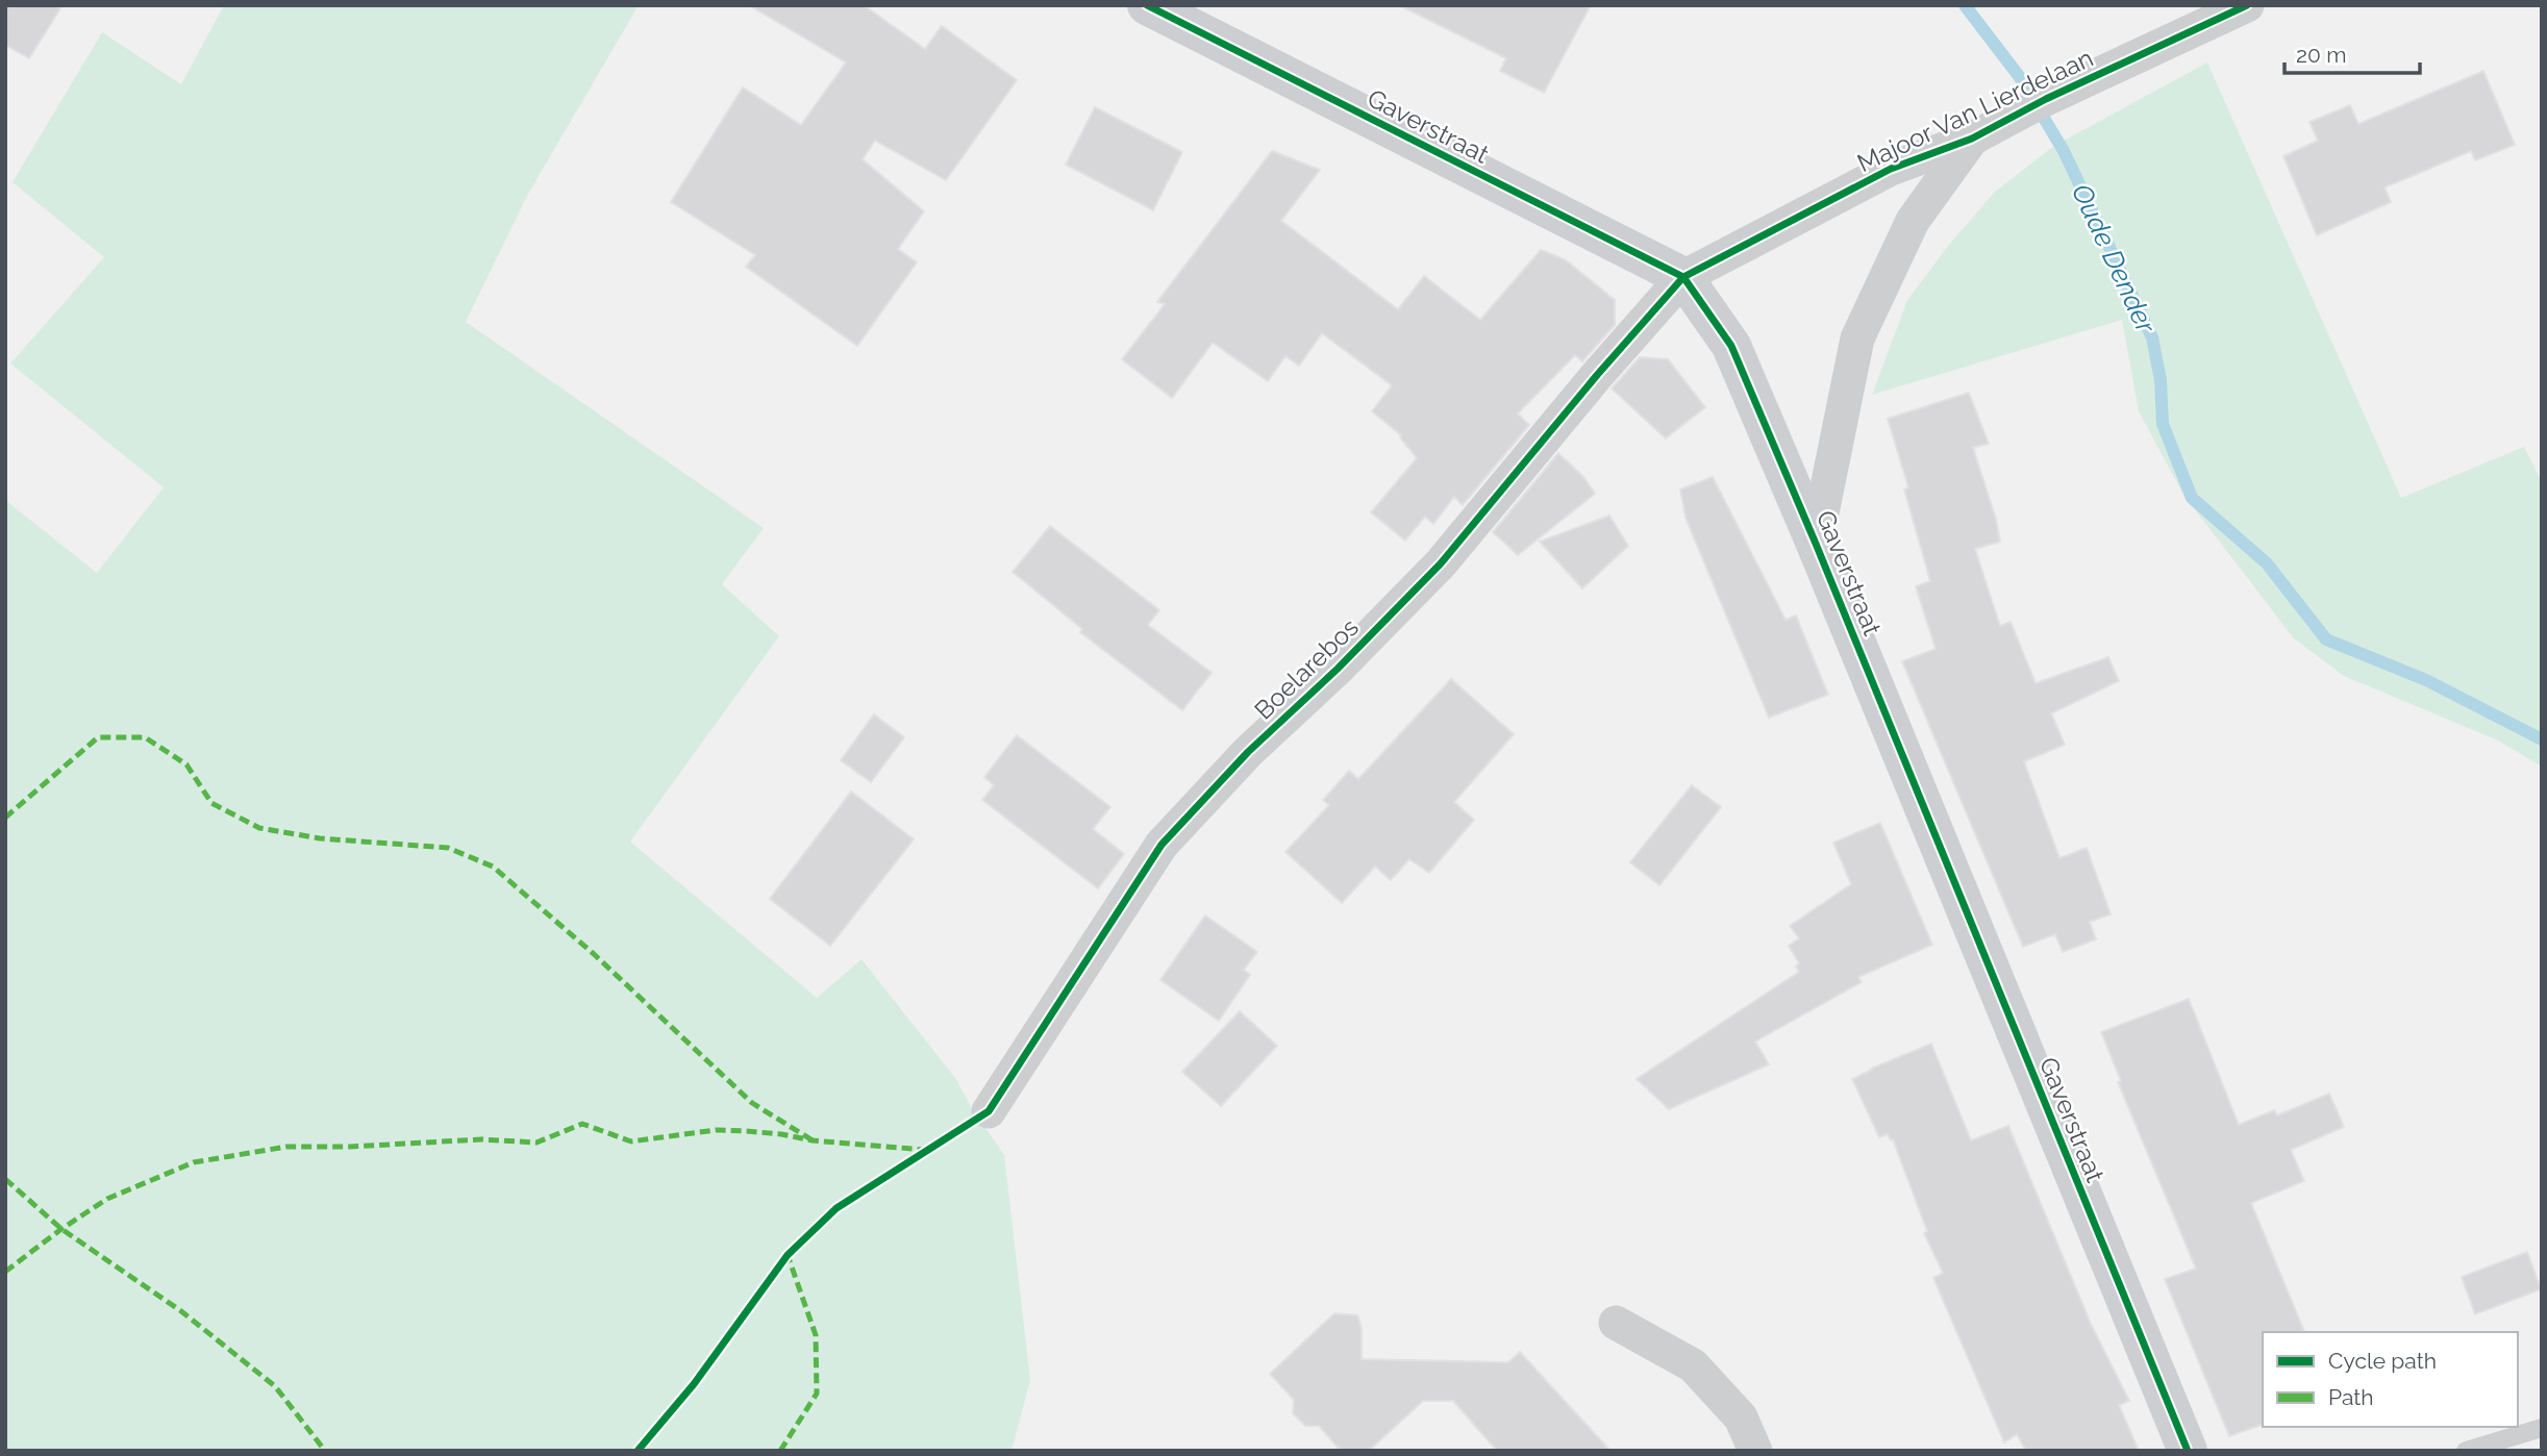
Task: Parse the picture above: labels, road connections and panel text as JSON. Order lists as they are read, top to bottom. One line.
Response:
{"streets":{"street":["Majoor Van Lierdelaan","Gaverstraat","Boelarebos"]},"crossings":[["Majoor Van Lierdelaan","Gaverstraat"],["Majoor Van Lierdelaan","Boelarebos"],["Gaverstraat","Boelarebos"]],"water":["Oude Dender"],"legend":["Cycle path","Path"],"scale_bar":"20 m"}
